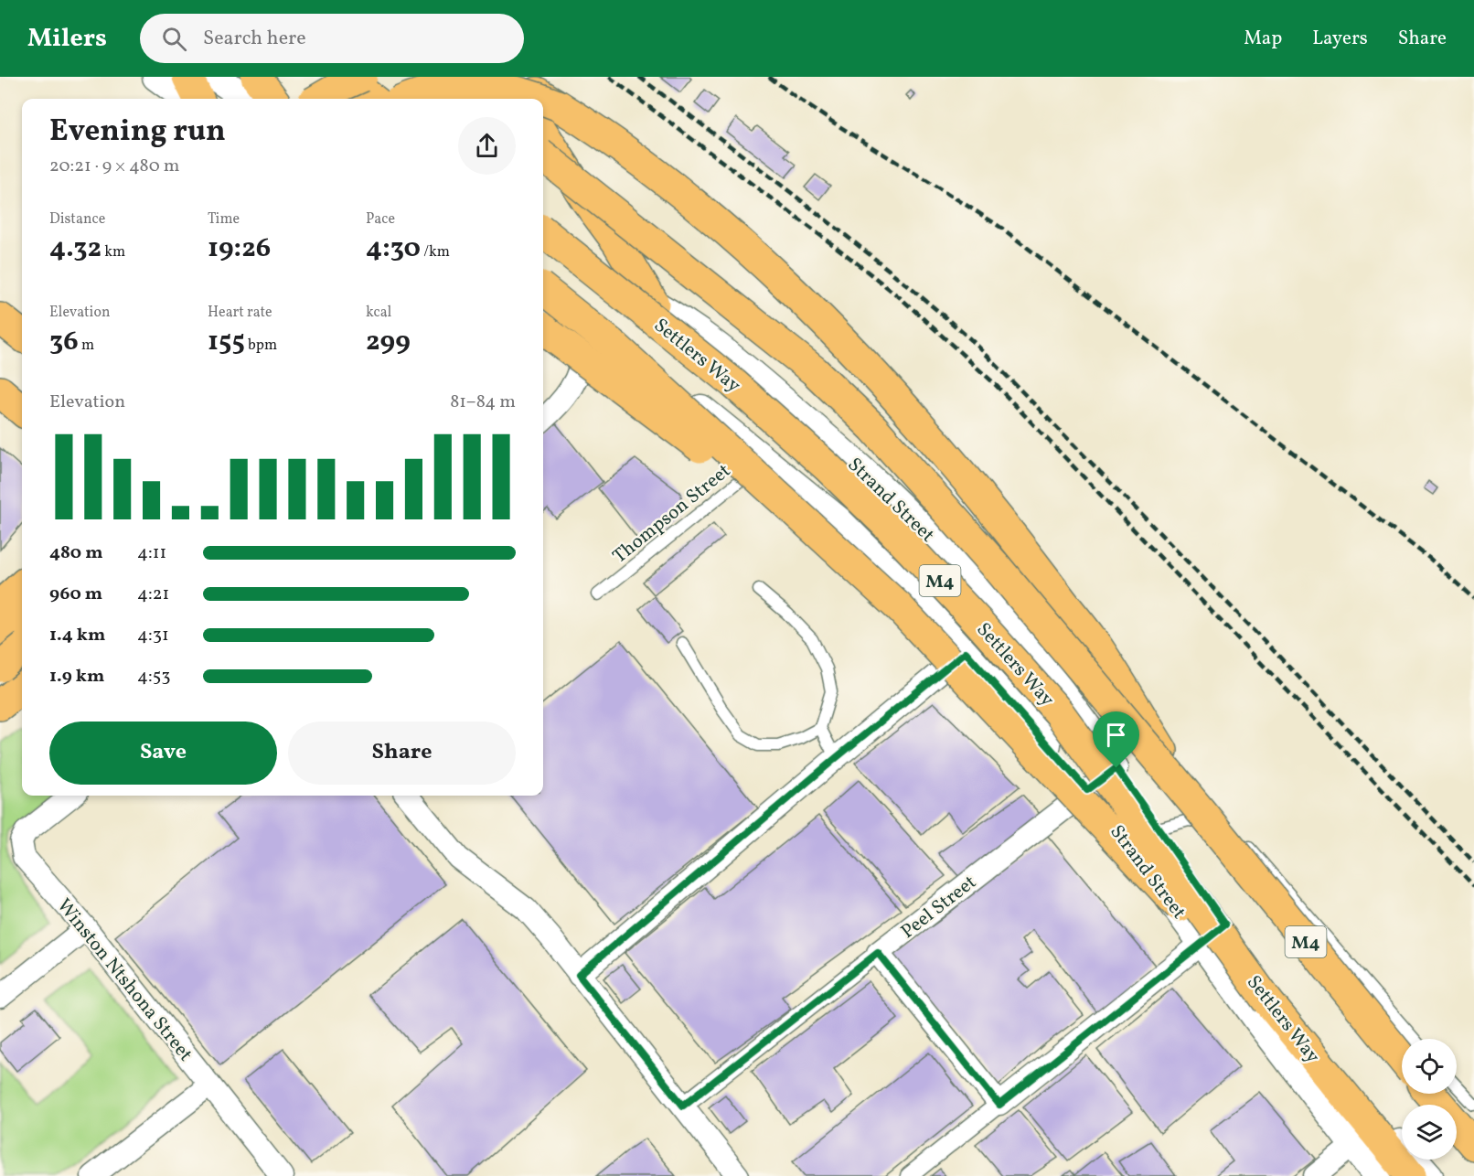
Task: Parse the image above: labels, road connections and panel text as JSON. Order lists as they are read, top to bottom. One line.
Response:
{"streets":{"main road":["Settlers Way","M4"],"street":["Strand Street","Peel Street","Winston Ntshona Street"],"lane":["Thompson Street"]},"crossings":[["Strand Street","Thompson Street"],["Strand Street","Peel Street"]],"page":{"header":"Milers","search":"Search here","nav":["Map","Layers","Share"],"heading":["Evening run","20:21 · 9 × 480 m"],"stats":[["Distance","4.32 km"],["Time","19:26"],["Pace","4:30 /km"],["Elevation","36 m"],["Heart rate","155 bpm"],["kcal","299"]],"chart":["Elevation","81–84 m"],"list":[{"name":"480 m","note":"4:11"},{"name":"960 m","note":"4:21"},{"name":"1.4 km","note":"4:31"},{"name":"1.9 km","note":"4:53"}],"buttons":["Save","Share"]}}
